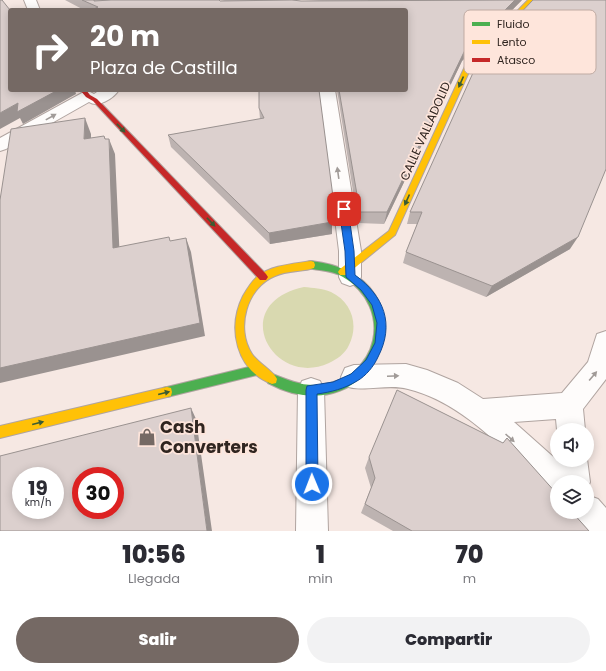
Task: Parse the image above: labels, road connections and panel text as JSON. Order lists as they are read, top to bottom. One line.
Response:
{"streets":{"street":["CALLE VALLADOLID"]},"one_way":["CALLE VALLADOLID"],"places":{"shop":["Cash Converters"]},"legend":["Fluido","Lento","Atasco"],"page":{"turn":["20 m","Plaza de Castilla"],"speed":"19 km/h","limit":"30","eta":["10:56","Llegada","1","min","70","m"],"buttons":["Salir","Compartir"]}}
